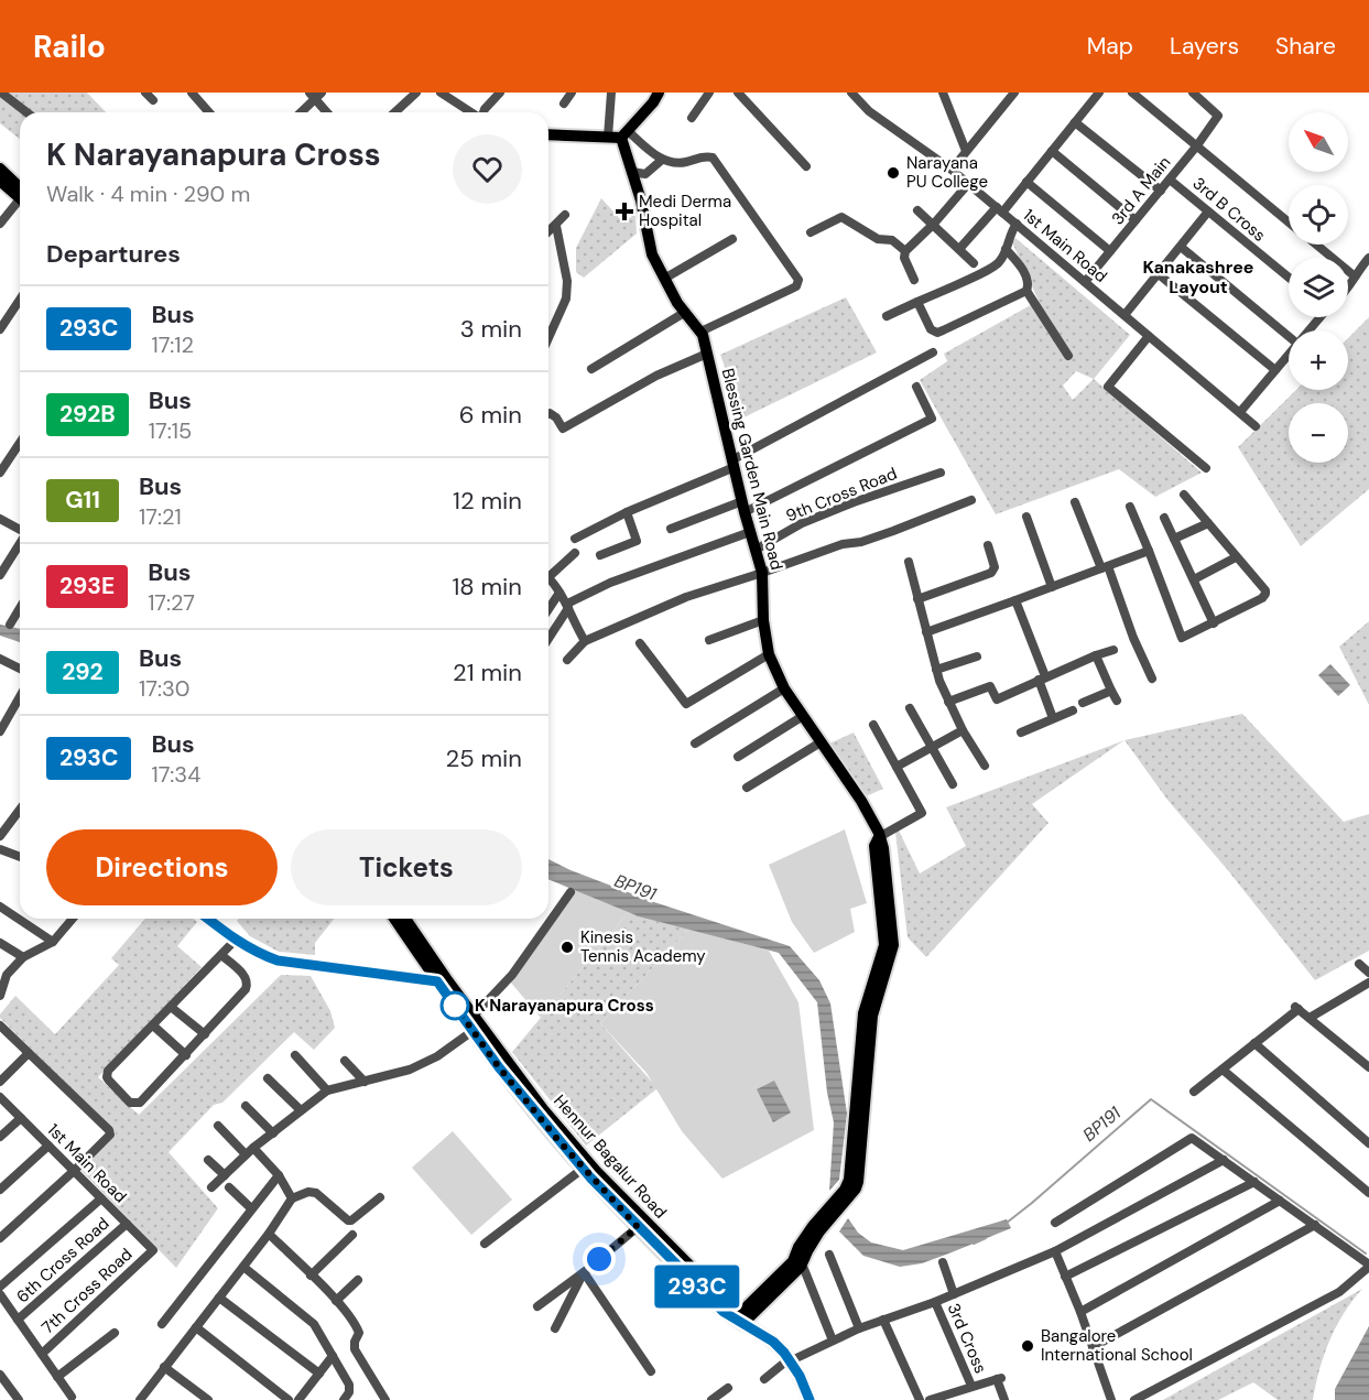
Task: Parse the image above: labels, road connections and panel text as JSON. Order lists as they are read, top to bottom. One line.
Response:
{"streets":{"main road":["Blessing Garden Main Road","Hennur Bagalur Road"],"street":["3rd A Main","3rd B Cross","1st Main Road","9th Cross Road","6th Cross Road","7th Cross Road","3rd Cross"]},"crossings":[["3rd A Main","3rd B Cross"],["3rd A Main","1st Main Road"],["1st Main Road","6th Cross Road"],["1st Main Road","7th Cross Road"],["Blessing Garden Main Road","9th Cross Road"],["Blessing Garden Main Road","Hennur Bagalur Road"]],"districts":["Kanakashree Layout"],"water":["BP191"],"places":{"other":["Narayana PU College","Kinesis Tennis Academy","K Narayanapura Cross","Bangalore International School"],"health":["Medi Derma Hospital"]},"lines":["bus line 293C"],"north":"top left","page":{"header":"Railo","nav":["Map","Layers","Share"],"on_map":"293C","map_buttons":["+","−"],"heading":[["K Narayanapura Cross","Walk · 4 min · 290 m"],"Departures"],"list":[{"mark":"293C","name":"Bus","note":"17:12","value":"3 min"},{"mark":"292B","name":"Bus","note":"17:15","value":"6 min"},{"mark":"G11","name":"Bus","note":"17:21","value":"12 min"},{"mark":"293E","name":"Bus","note":"17:27","value":"18 min"},{"mark":"292","name":"Bus","note":"17:30","value":"21 min"},{"mark":"293C","name":"Bus","note":"17:34","value":"25 min"}],"buttons":["Directions","Tickets"]}}
